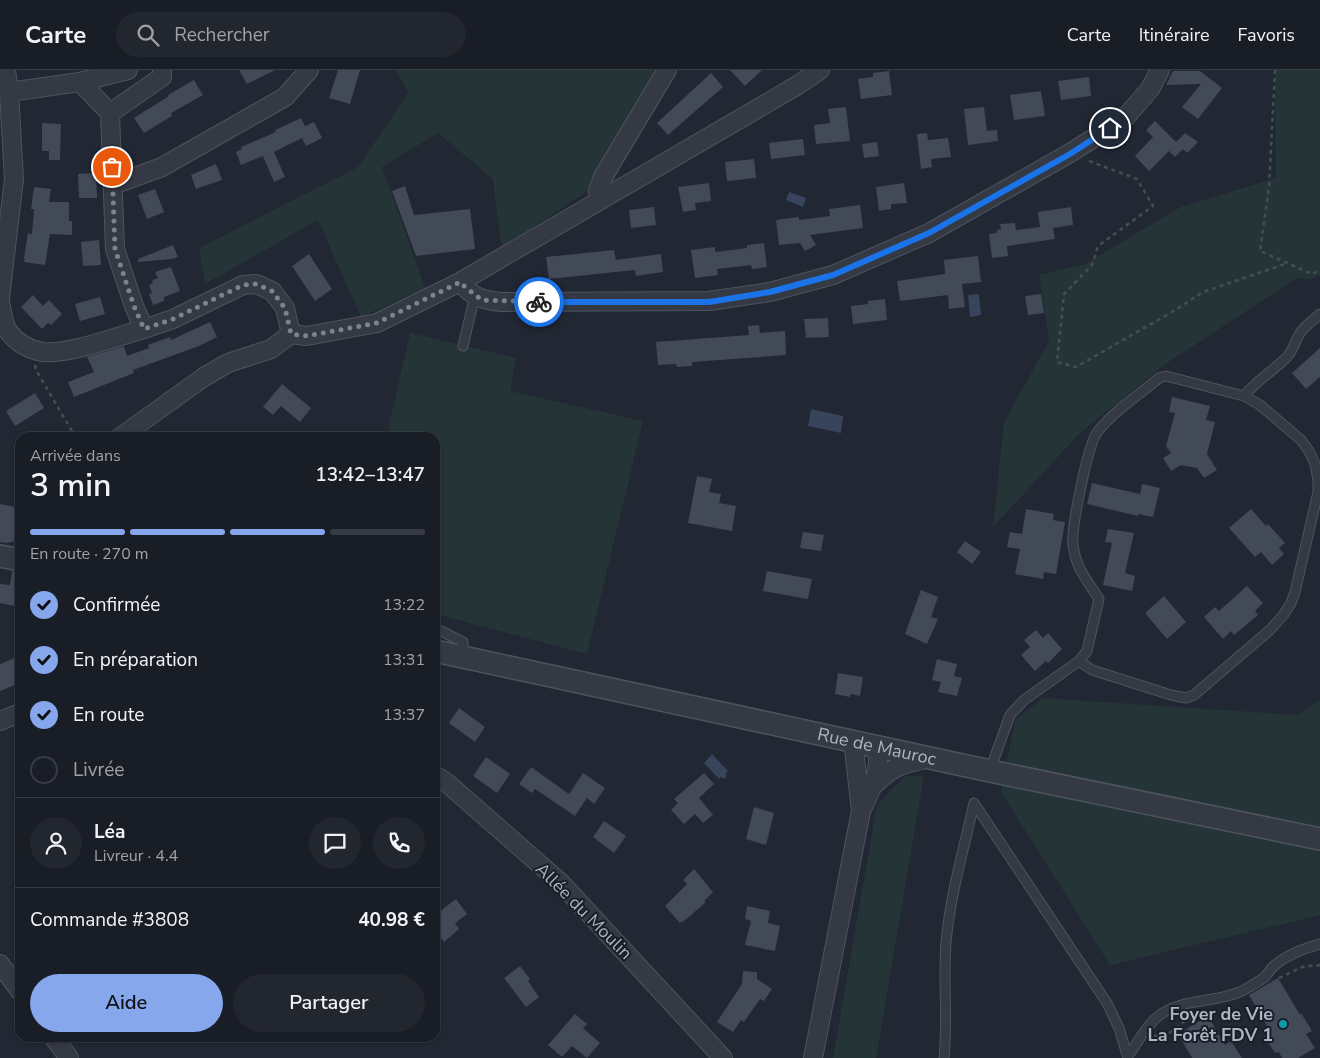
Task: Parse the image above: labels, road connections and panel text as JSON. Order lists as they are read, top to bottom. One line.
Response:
{"streets":{"street":["Rue de Mauroc","Allée du Moulin"]},"places":["Foyer de Vie La Forêt FDV 1"],"page":{"header":"Carte","search":"Rechercher","nav":["Carte","Itinéraire","Favoris"],"heading":["3 min","Arrivée dans","13:42–13:47"],"panel":["Léa","Livreur · 4.4","Commande #3808","40.98 €"],"bar":"En route · 270 m","list":[["Confirmée","13:22"],["En préparation","13:31"],["En route","13:37"],"Livrée"],"buttons":["Aide","Partager"]}}
